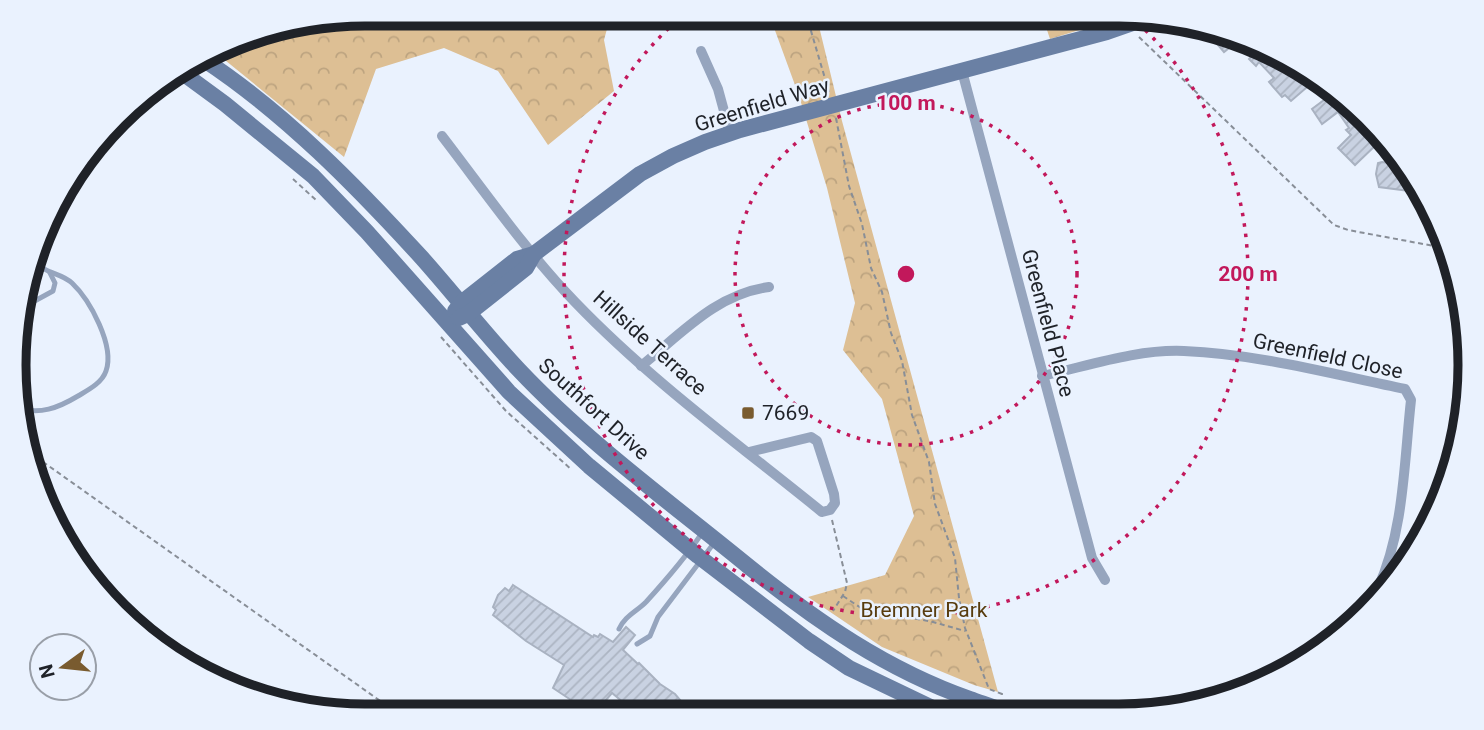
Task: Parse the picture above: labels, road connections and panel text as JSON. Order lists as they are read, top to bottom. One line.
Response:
{"streets":{"main road":["Greenfield Way","Southfort Drive"],"street":["Greenfield Place","Hillside Terrace","Greenfield Close"]},"crossings":[["Greenfield Way","Greenfield Place"],["Greenfield Way","Hillside Terrace"],["Greenfield Way","Southfort Drive"],["Greenfield Place","Greenfield Close"]],"parks":["Bremner Park"],"places":{"transit":["7669"]},"north":"left","rings":["100 m","200 m"]}
